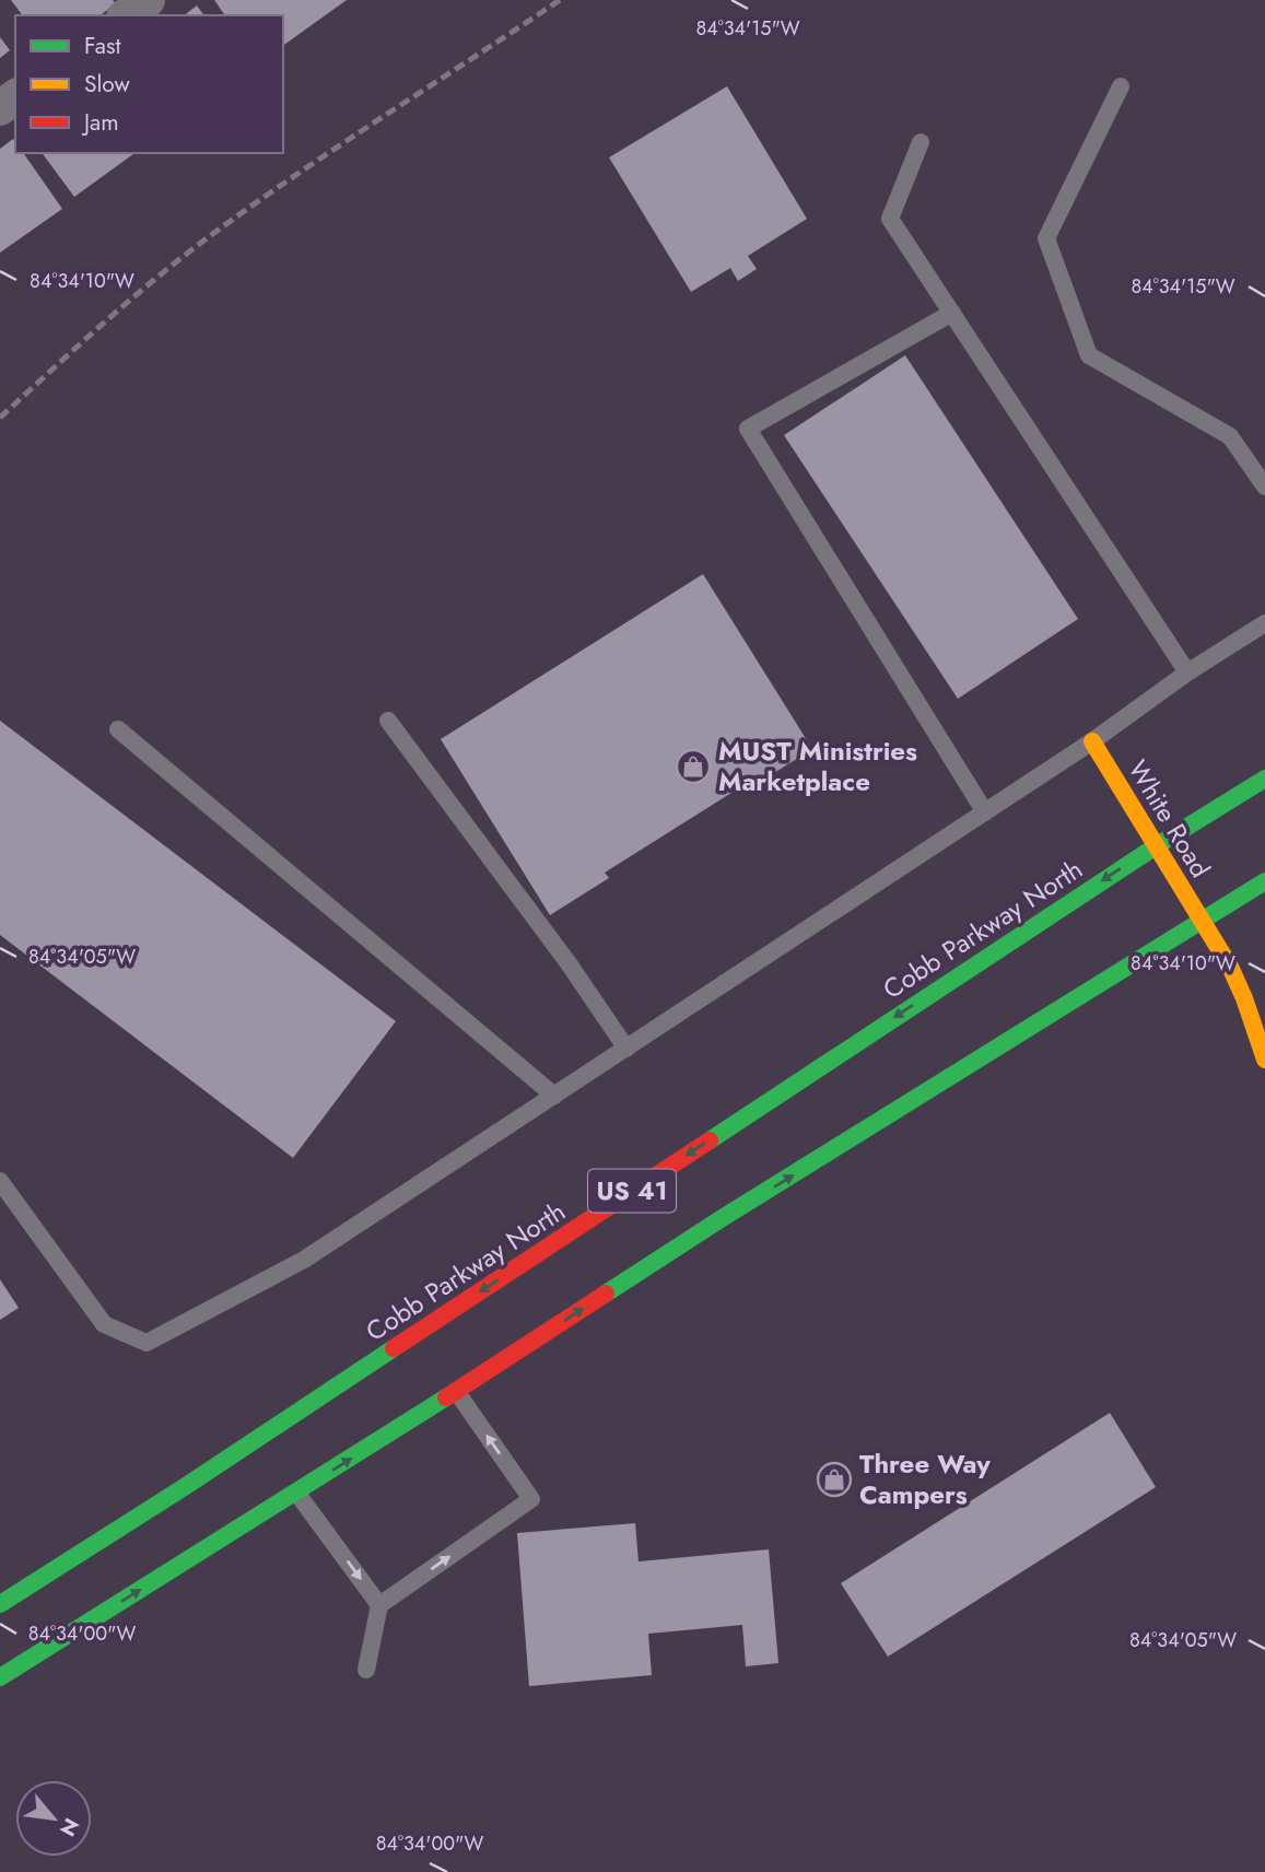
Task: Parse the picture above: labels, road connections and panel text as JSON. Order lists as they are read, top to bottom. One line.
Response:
{"streets":{"main road":["White Road","Cobb Parkway North","US 41"]},"crossings":[["White Road","Cobb Parkway North"],["White Road","US 41"]],"places":{"shop":["MUST Ministries Marketplace","Three Way Campers"]},"legend":["Fast","Slow","Jam"],"north":"bottom right","coordinates":["84°34'15\"W","84°34'10\"W","84°34'05\"W","84°34'00\"W"]}
